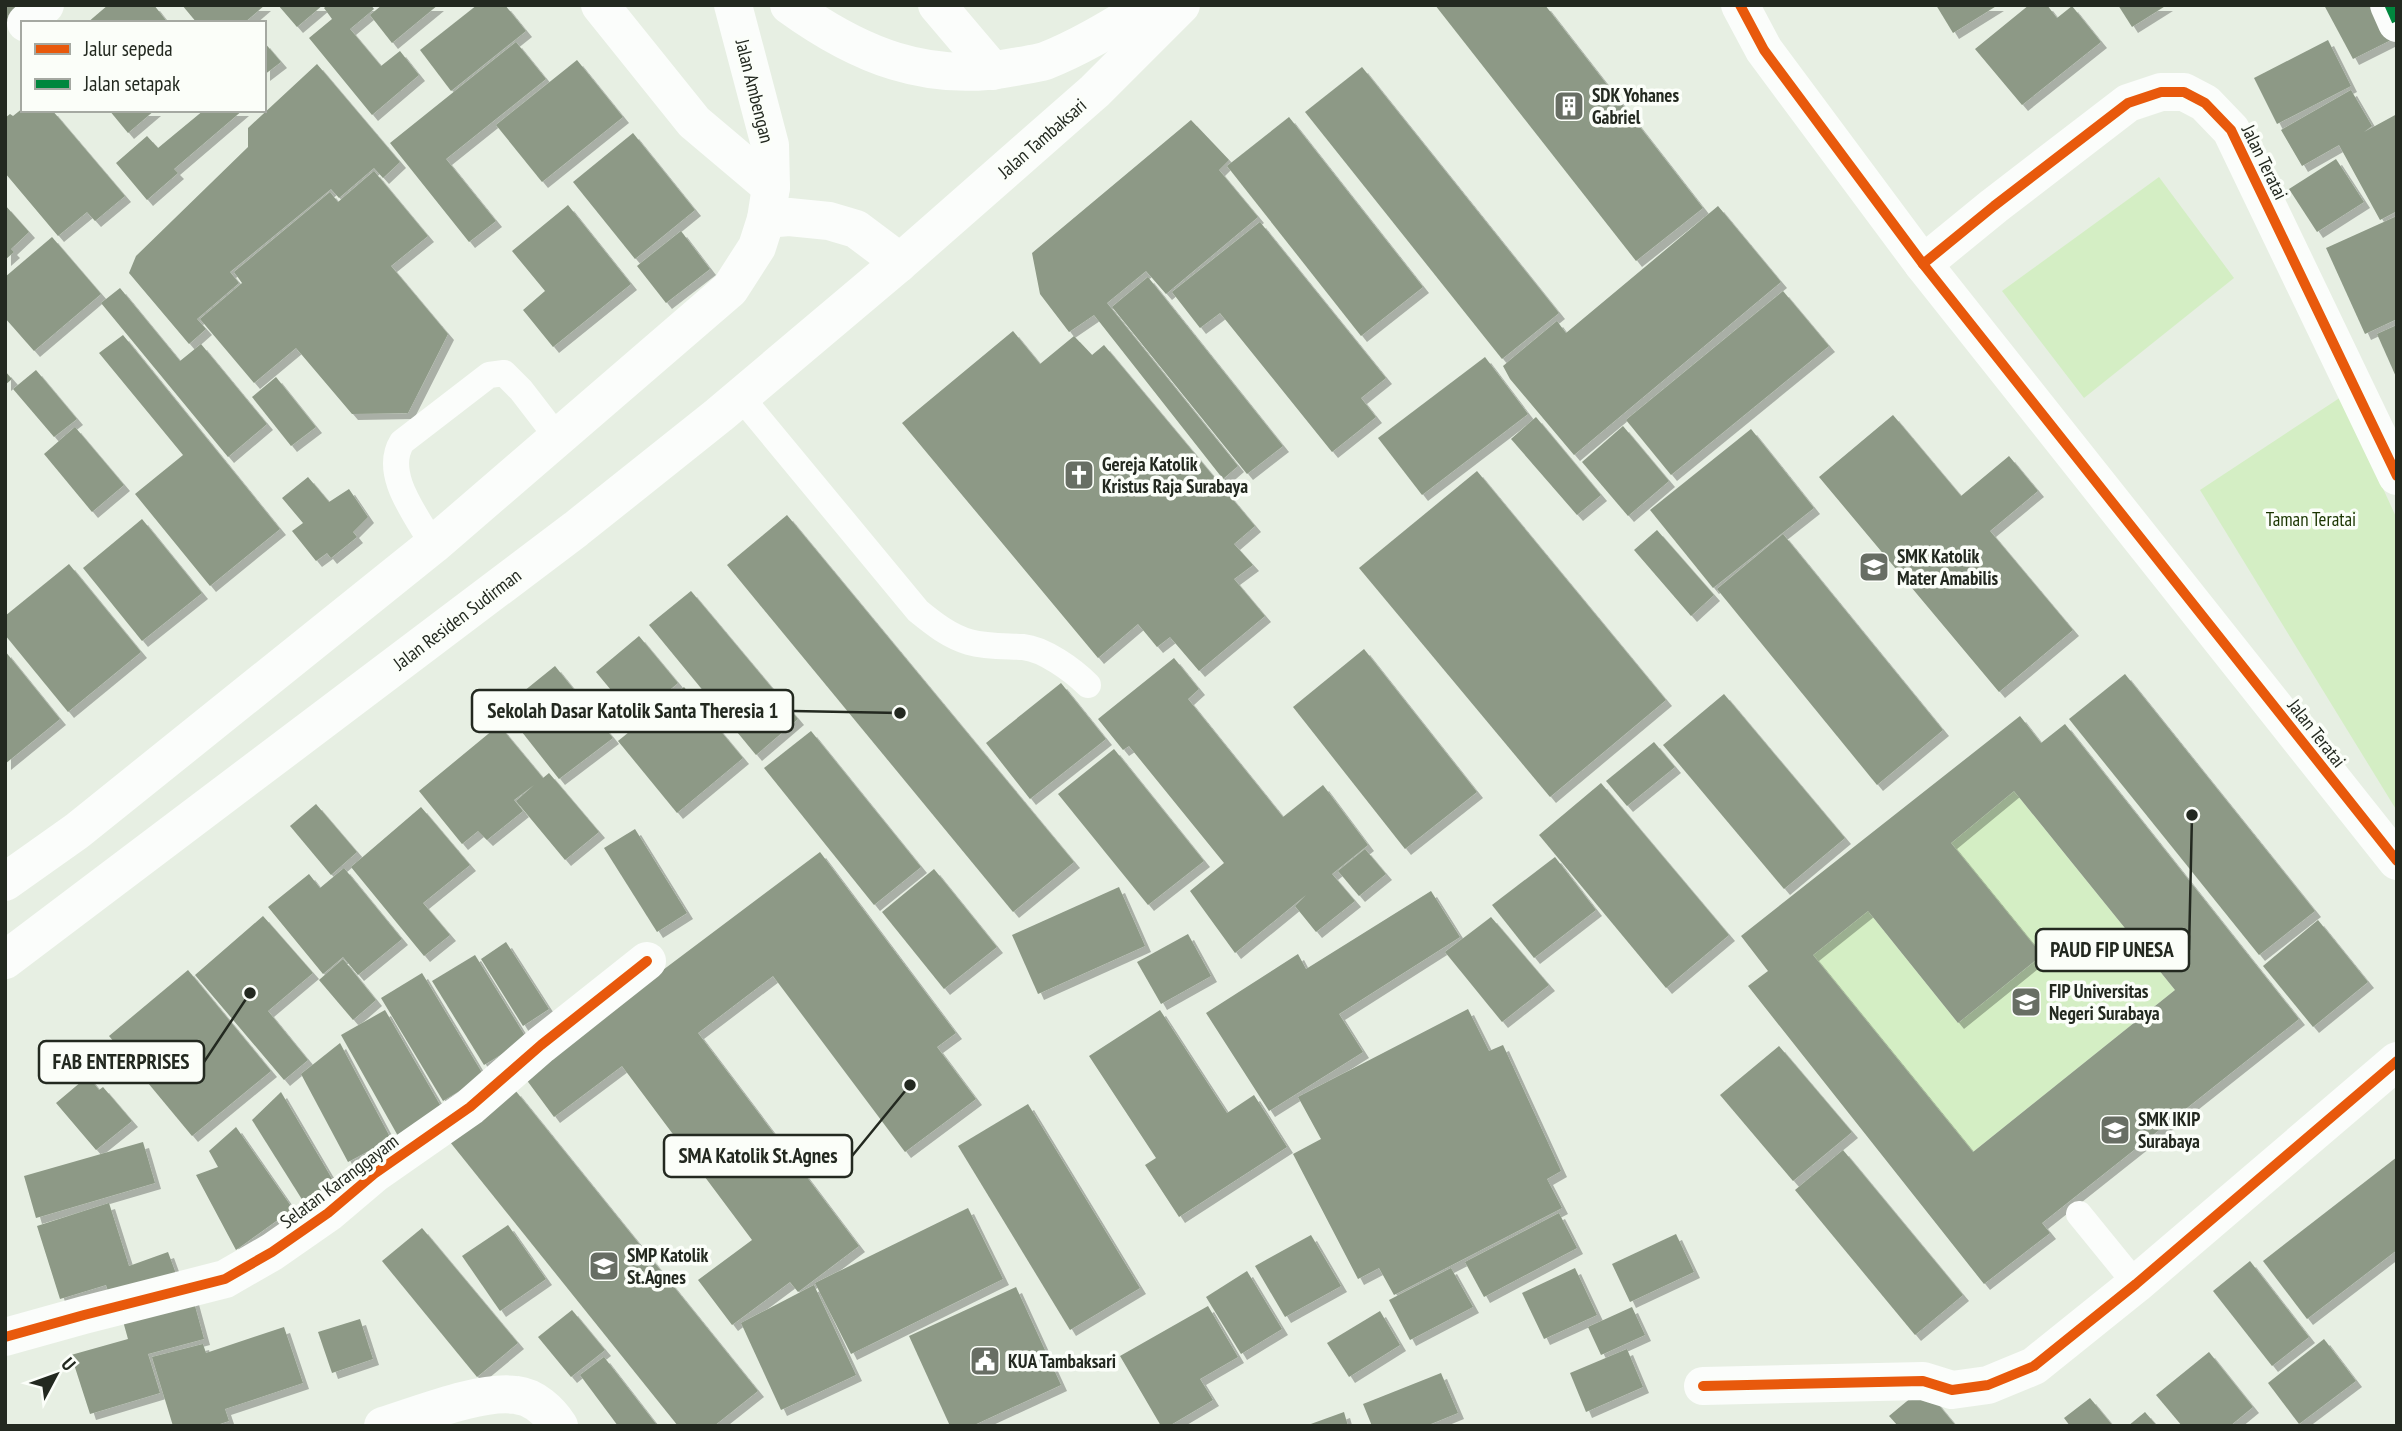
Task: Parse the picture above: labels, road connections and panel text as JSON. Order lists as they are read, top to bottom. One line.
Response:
{"streets":{"street":["Jalan Ambengan","Jalan Tambaksari","Jalan Teratai","Jalan Residen Sudirman","Selatan Karanggayam"]},"crossings":[["Jalan Tambaksari","Jalan Residen Sudirman"]],"parks":["Taman Teratai"],"places":{"building":["SDK Yohanes Gabriel"],"church":["Gereja Katolik Kristus Raja Surabaya"],"school or university":["SMK Katolik Mater Amabilis","FIP Universitas Negeri Surabaya","SMK IKIP Surabaya","SMP Katolik St.Agnes"],"other":["Sekolah Dasar Katolik Santa Theresia 1","PAUD FIP UNESA","FAB ENTERPRISES","SMA Katolik St.Agnes"],"public building":["KUA Tambaksari"]},"legend":["Jalur sepeda","Jalan setapak"],"north":"top right"}
